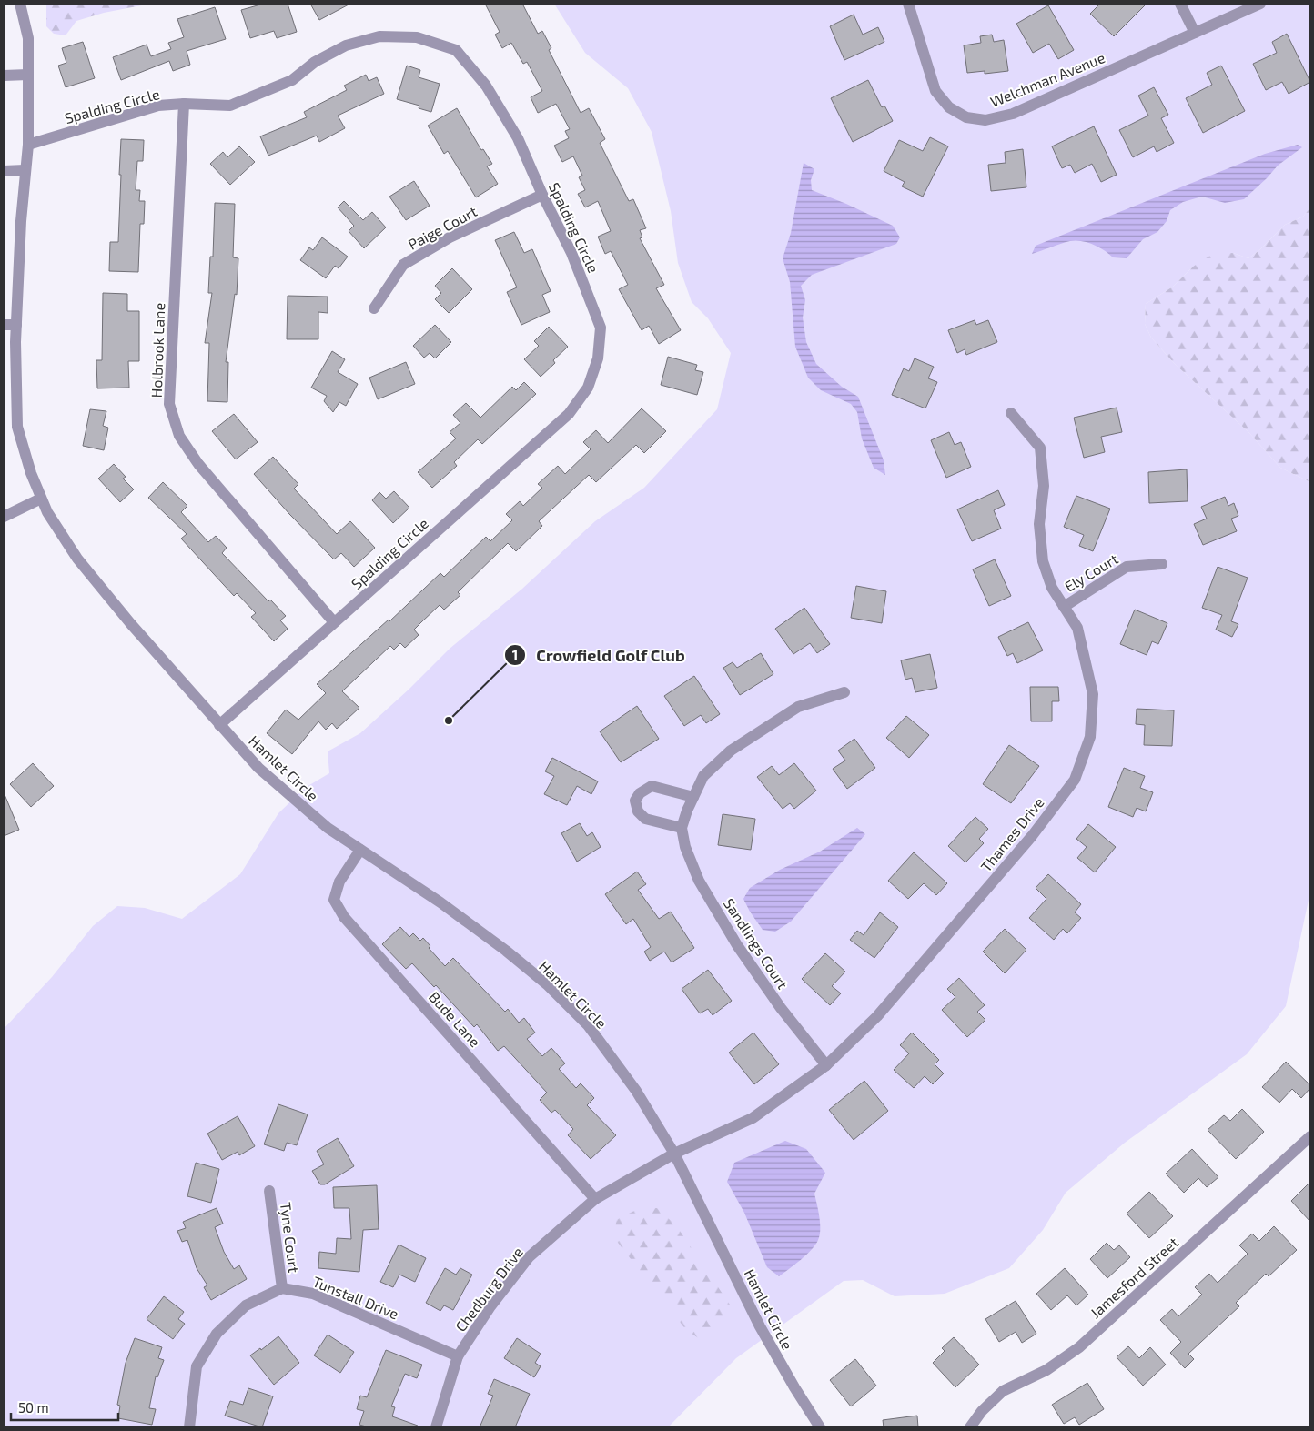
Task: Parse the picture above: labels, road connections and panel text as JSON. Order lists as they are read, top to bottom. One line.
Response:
{"streets":{"street":["Welchman Avenue","Spalding Circle","Paige Court","Holbrook Lane","Ely Court","Hamlet Circle","Thames Drive","Sandlings Court","Bude Lane","Tyne Court","Jamesford Street","Chedburg Drive","Tunstall Drive"]},"crossings":[["Spalding Circle","Paige Court"],["Spalding Circle","Holbrook Lane"],["Spalding Circle","Hamlet Circle"],["Ely Court","Thames Drive"],["Hamlet Circle","Thames Drive"],["Hamlet Circle","Bude Lane"],["Hamlet Circle","Chedburg Drive"],["Thames Drive","Sandlings Court"],["Thames Drive","Chedburg Drive"],["Bude Lane","Chedburg Drive"],["Tyne Court","Tunstall Drive"],["Chedburg Drive","Tunstall Drive"]],"places":["Crowfield Golf Club"],"scale_bar":"50 m"}
